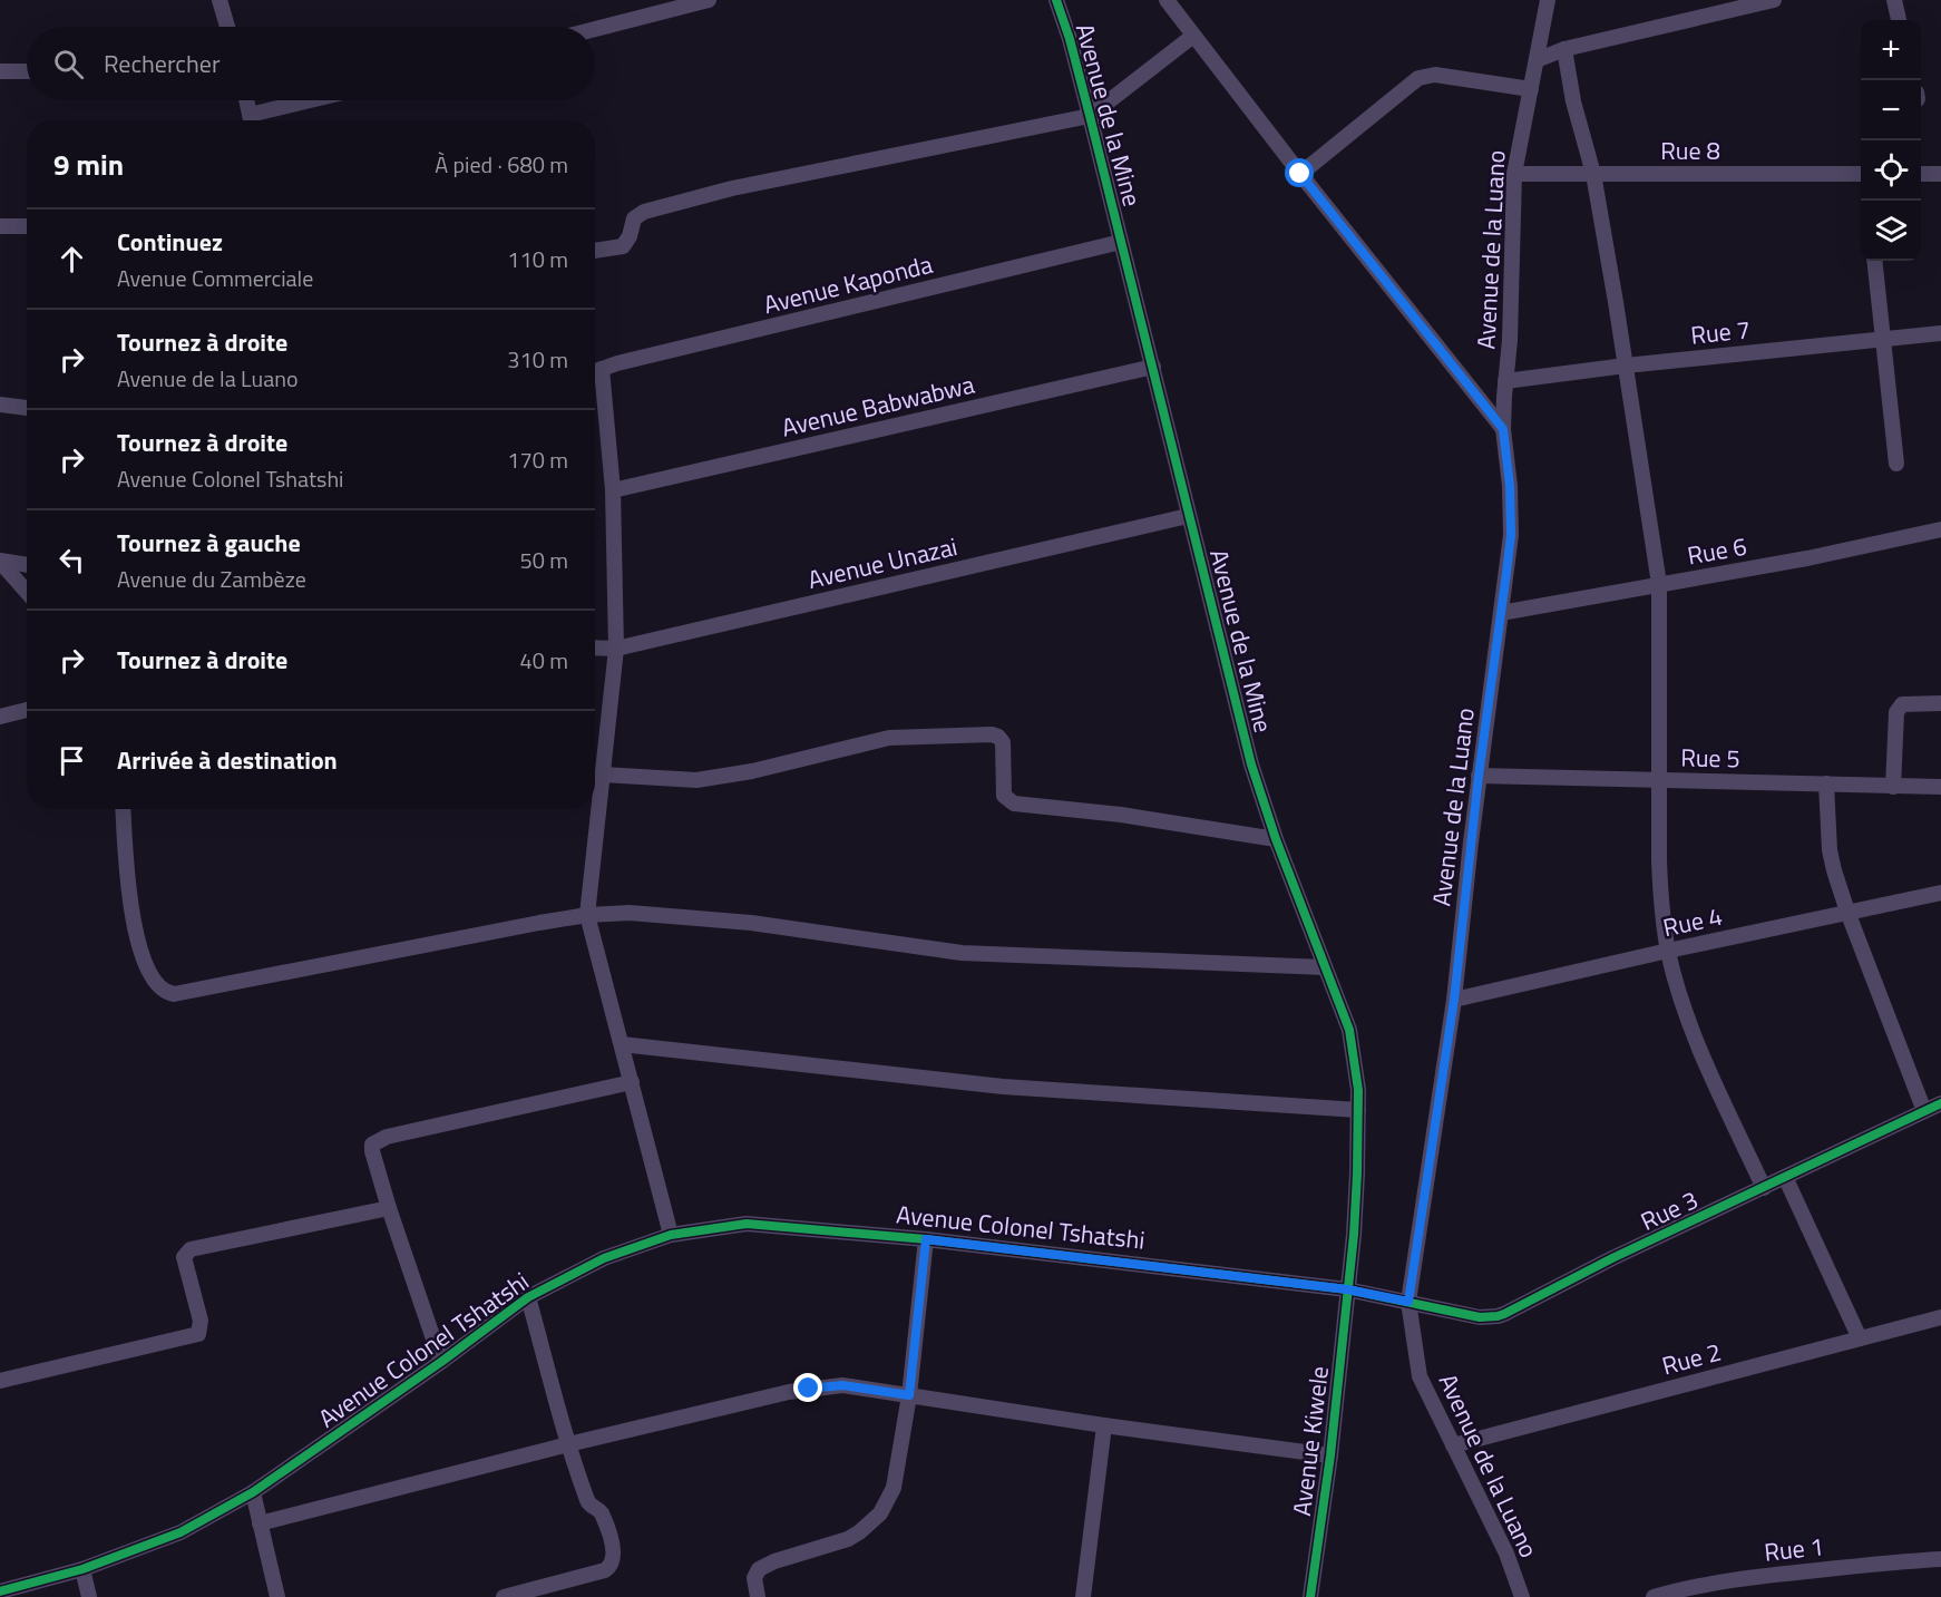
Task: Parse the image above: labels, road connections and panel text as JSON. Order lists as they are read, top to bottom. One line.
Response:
{"streets":{"street":["Avenue de la Mine","Rue 8","Avenue de la Luano","Avenue Kaponda","Rue 7","Avenue Babwabwa","Rue 6","Avenue Unazai","Rue 5","Rue 4","Rue 3","Avenue Colonel Tshatshi","Rue 2","Avenue Kiwele","Rue 1"]},"crossings":[["Avenue de la Mine","Avenue Kaponda"],["Avenue de la Mine","Avenue Babwabwa"],["Avenue de la Mine","Avenue Unazai"],["Avenue de la Mine","Avenue Colonel Tshatshi"],["Avenue de la Mine","Avenue Kiwele"],["Rue 8","Avenue de la Luano"],["Avenue de la Luano","Rue 7"],["Avenue de la Luano","Rue 6"],["Avenue de la Luano","Rue 5"],["Avenue de la Luano","Rue 4"],["Avenue de la Luano","Rue 3"],["Avenue de la Luano","Avenue Colonel Tshatshi"],["Avenue de la Luano","Rue 2"],["Rue 3","Avenue Colonel Tshatshi"],["Avenue Colonel Tshatshi","Avenue Kiwele"]],"page":{"map_buttons":["+","−"],"search":"Rechercher","heading":["9 min","À pied · 680 m"],"list":[["Continuez","Avenue Commerciale","110 m"],["Tournez à droite","Avenue de la Luano","310 m"],["Tournez à droite","Avenue Colonel Tshatshi","170 m"],["Tournez à gauche","Avenue du Zambèze","50 m"],["Tournez à droite","40 m"],"Arrivée à destination"]}}
